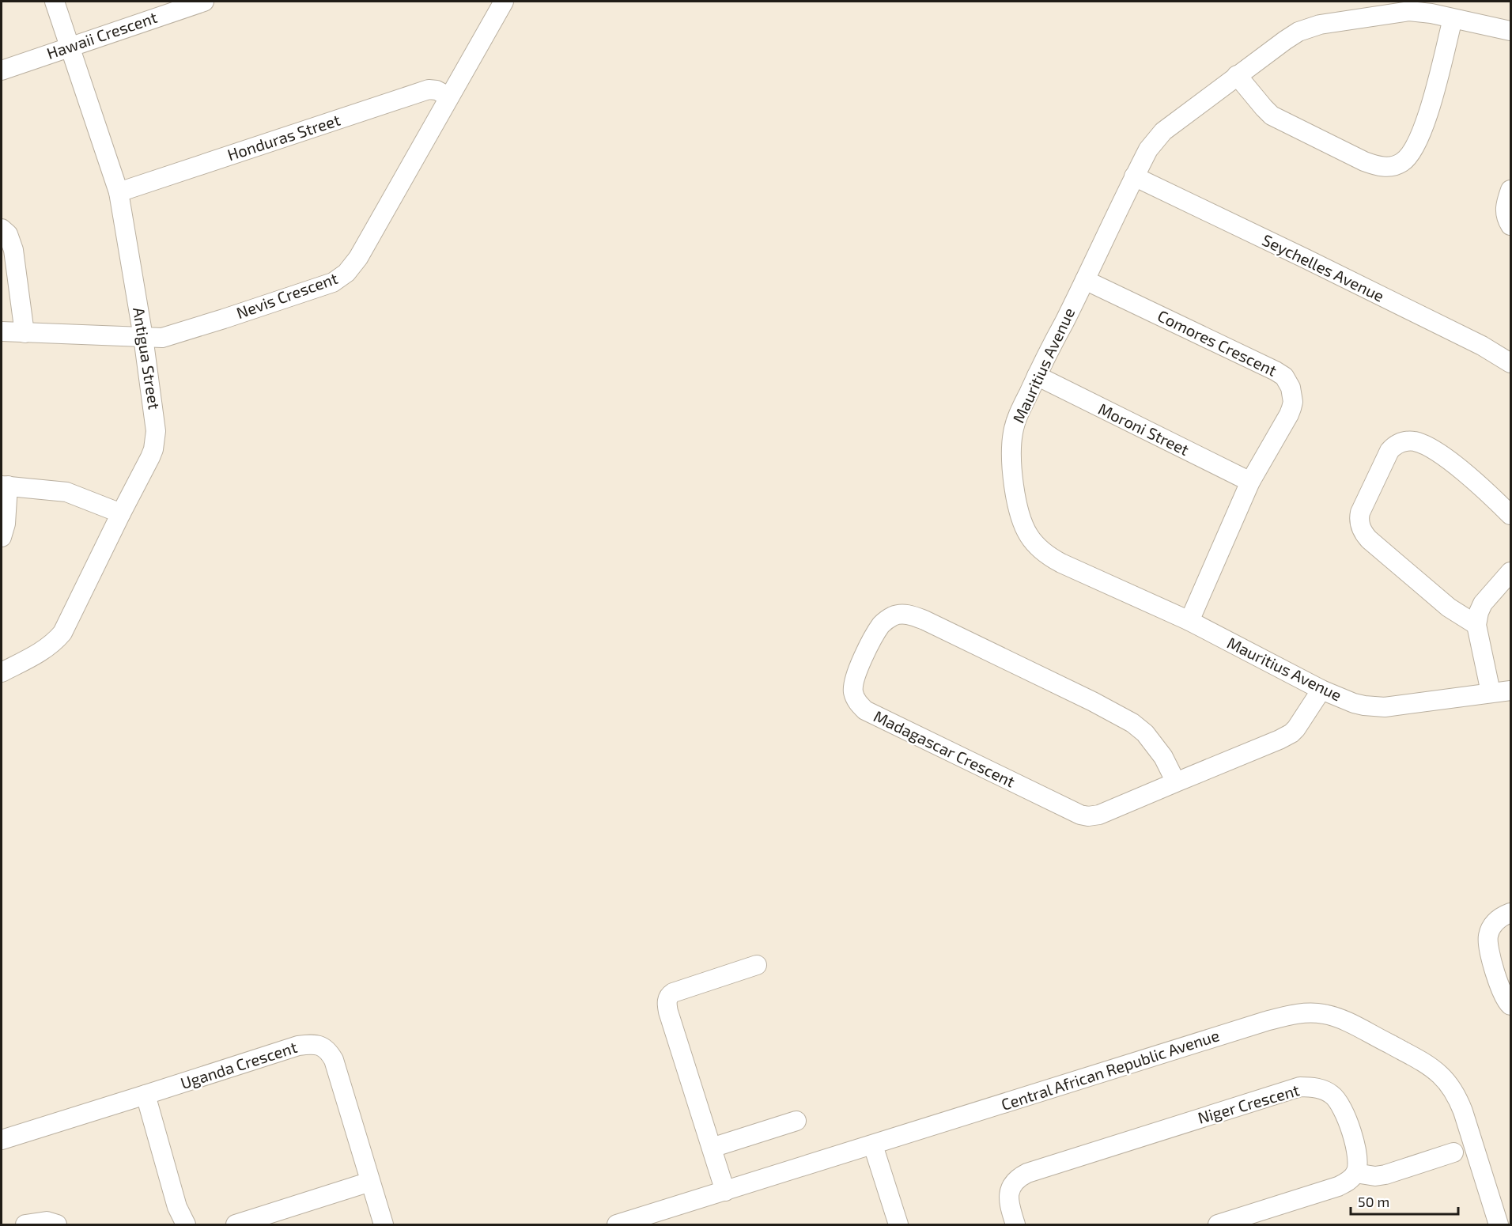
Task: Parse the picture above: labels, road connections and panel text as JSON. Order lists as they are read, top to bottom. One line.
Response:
{"streets":{"street":["Hawaii Crescent","Honduras Street","Seychelles Avenue","Nevis Crescent","Comores Crescent","Antigua Street","Mauritius Avenue","Moroni Street","Madagascar Crescent","Uganda Crescent","Central African Republic Avenue","Niger Crescent"]},"crossings":[["Hawaii Crescent","Antigua Street"],["Honduras Street","Nevis Crescent"],["Honduras Street","Antigua Street"],["Seychelles Avenue","Mauritius Avenue"],["Nevis Crescent","Antigua Street"],["Comores Crescent","Mauritius Avenue"],["Comores Crescent","Moroni Street"],["Mauritius Avenue","Moroni Street"],["Mauritius Avenue","Madagascar Crescent"]],"scale_bar":"50 m"}
